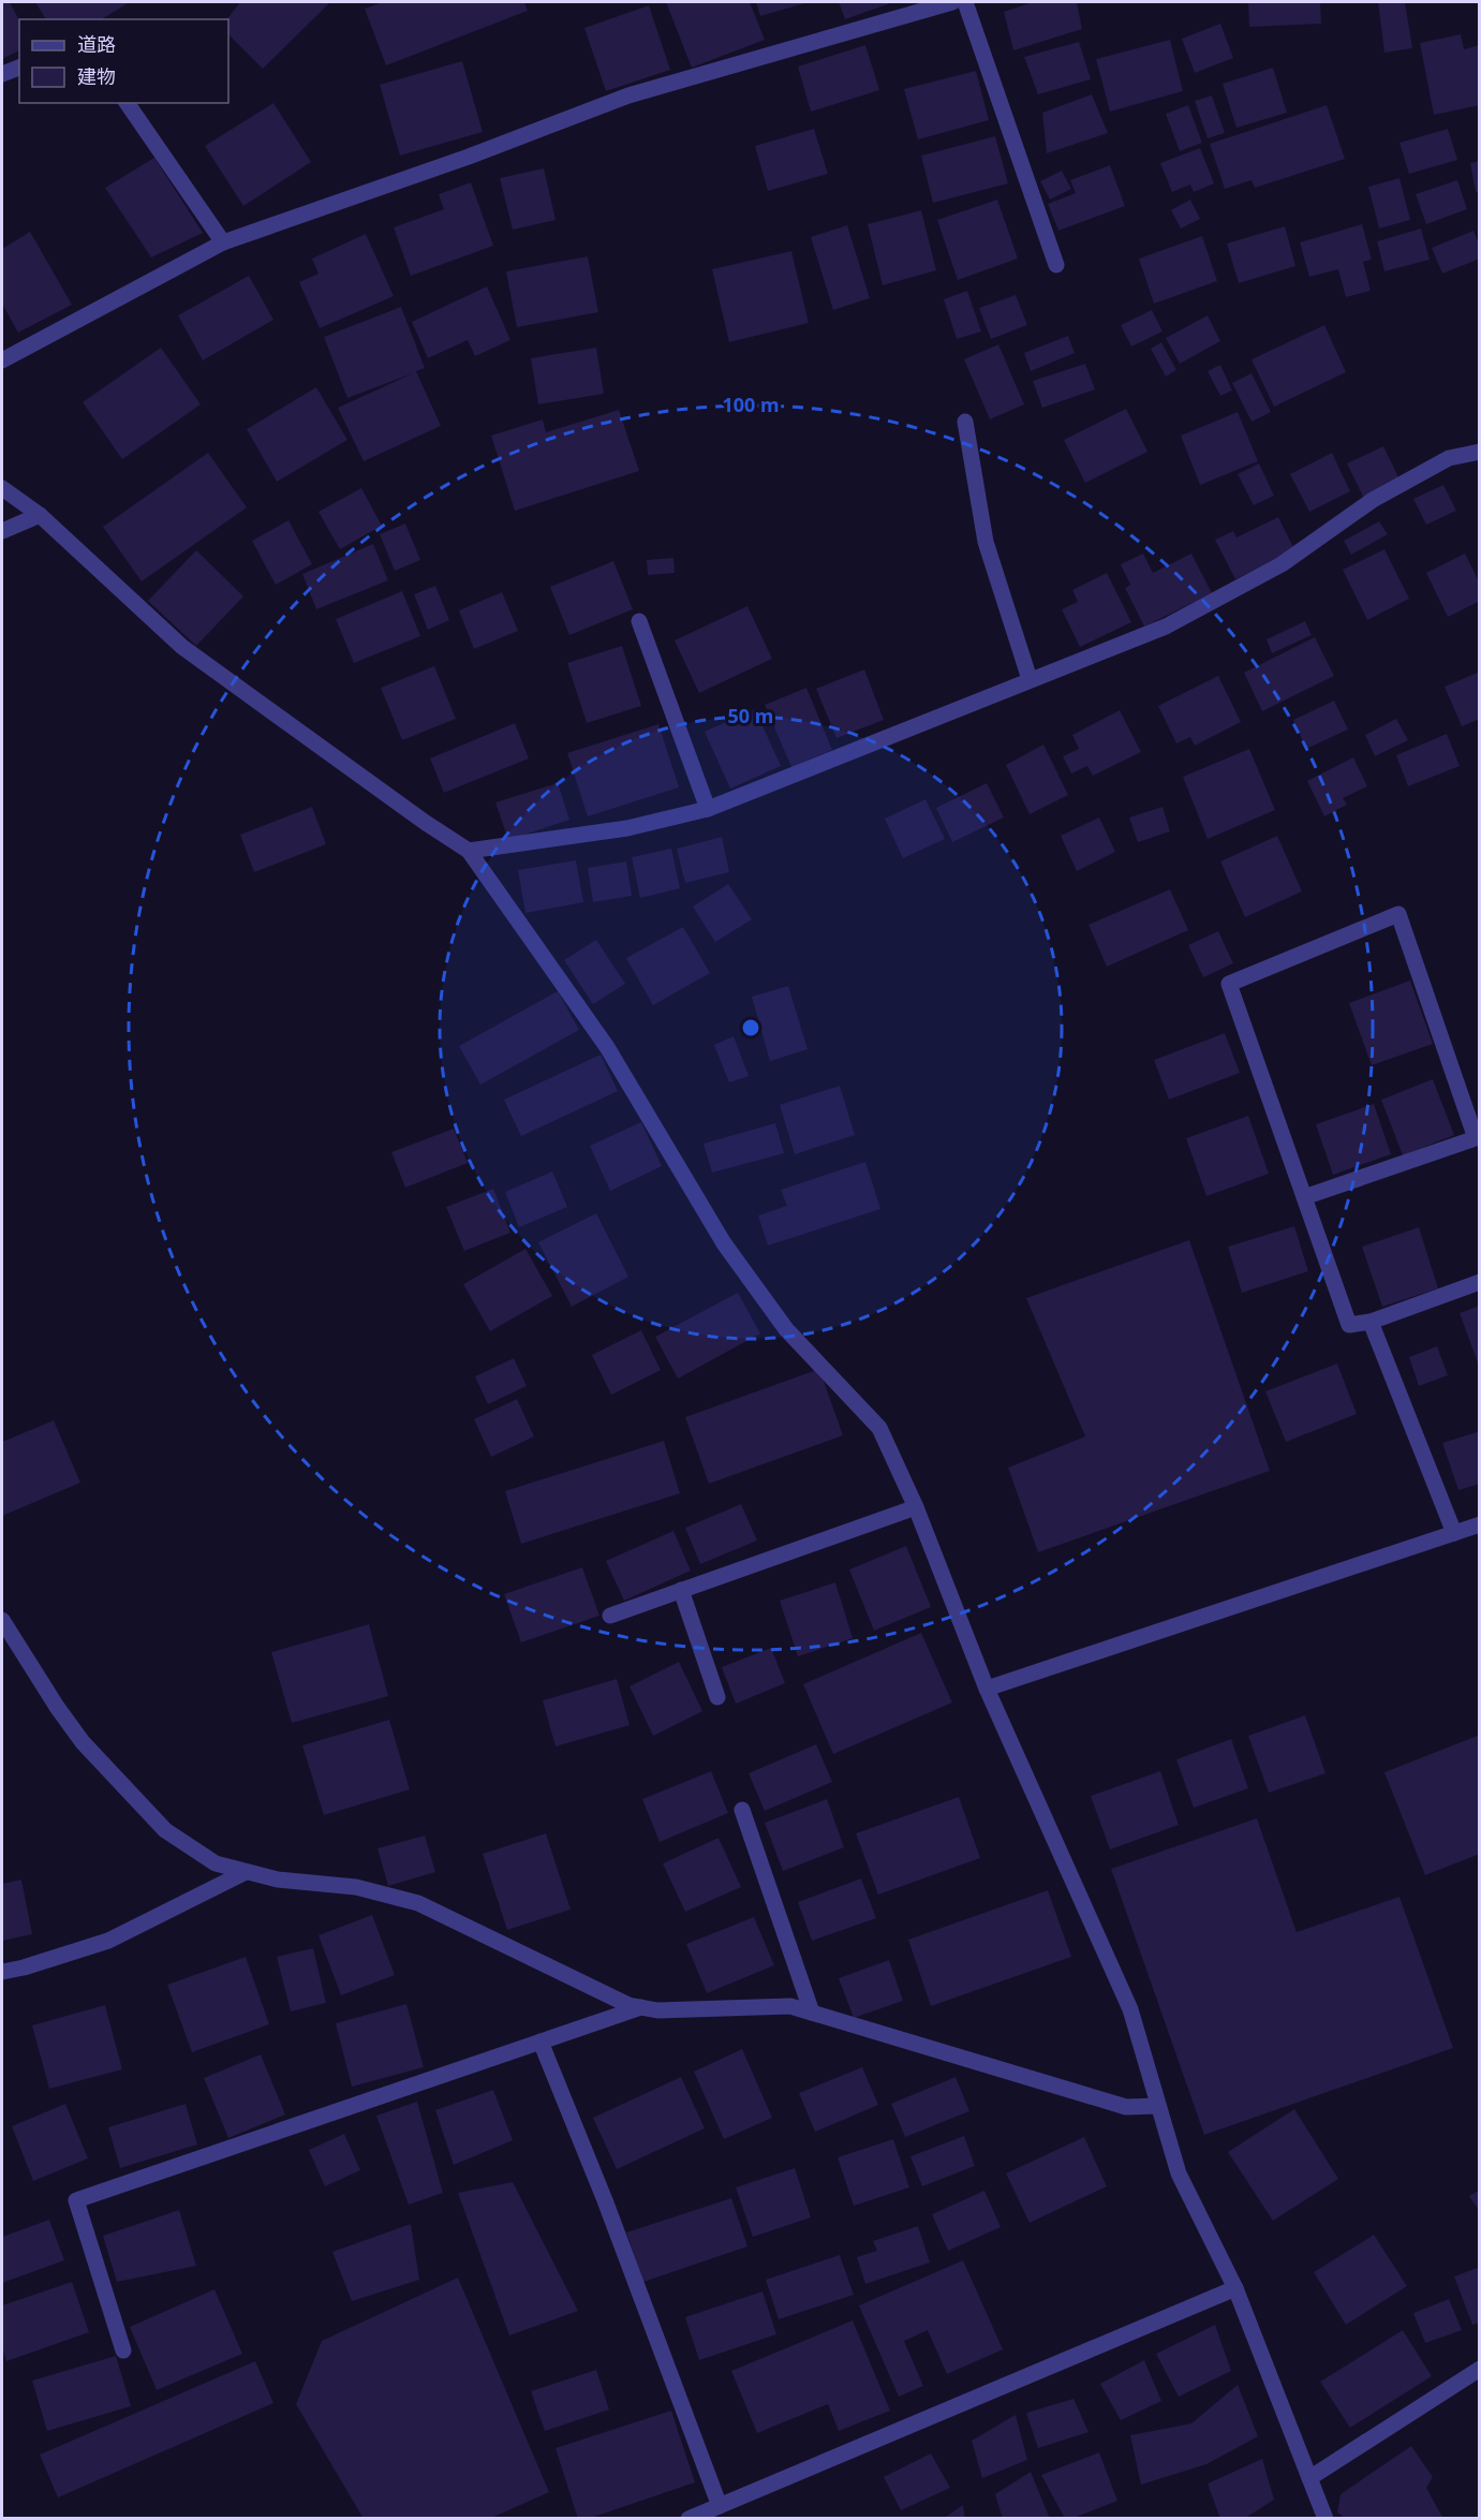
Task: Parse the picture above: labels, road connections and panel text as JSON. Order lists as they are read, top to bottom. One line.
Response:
{"legend":["道路","建物"],"rings":["100 m","50 m"]}
